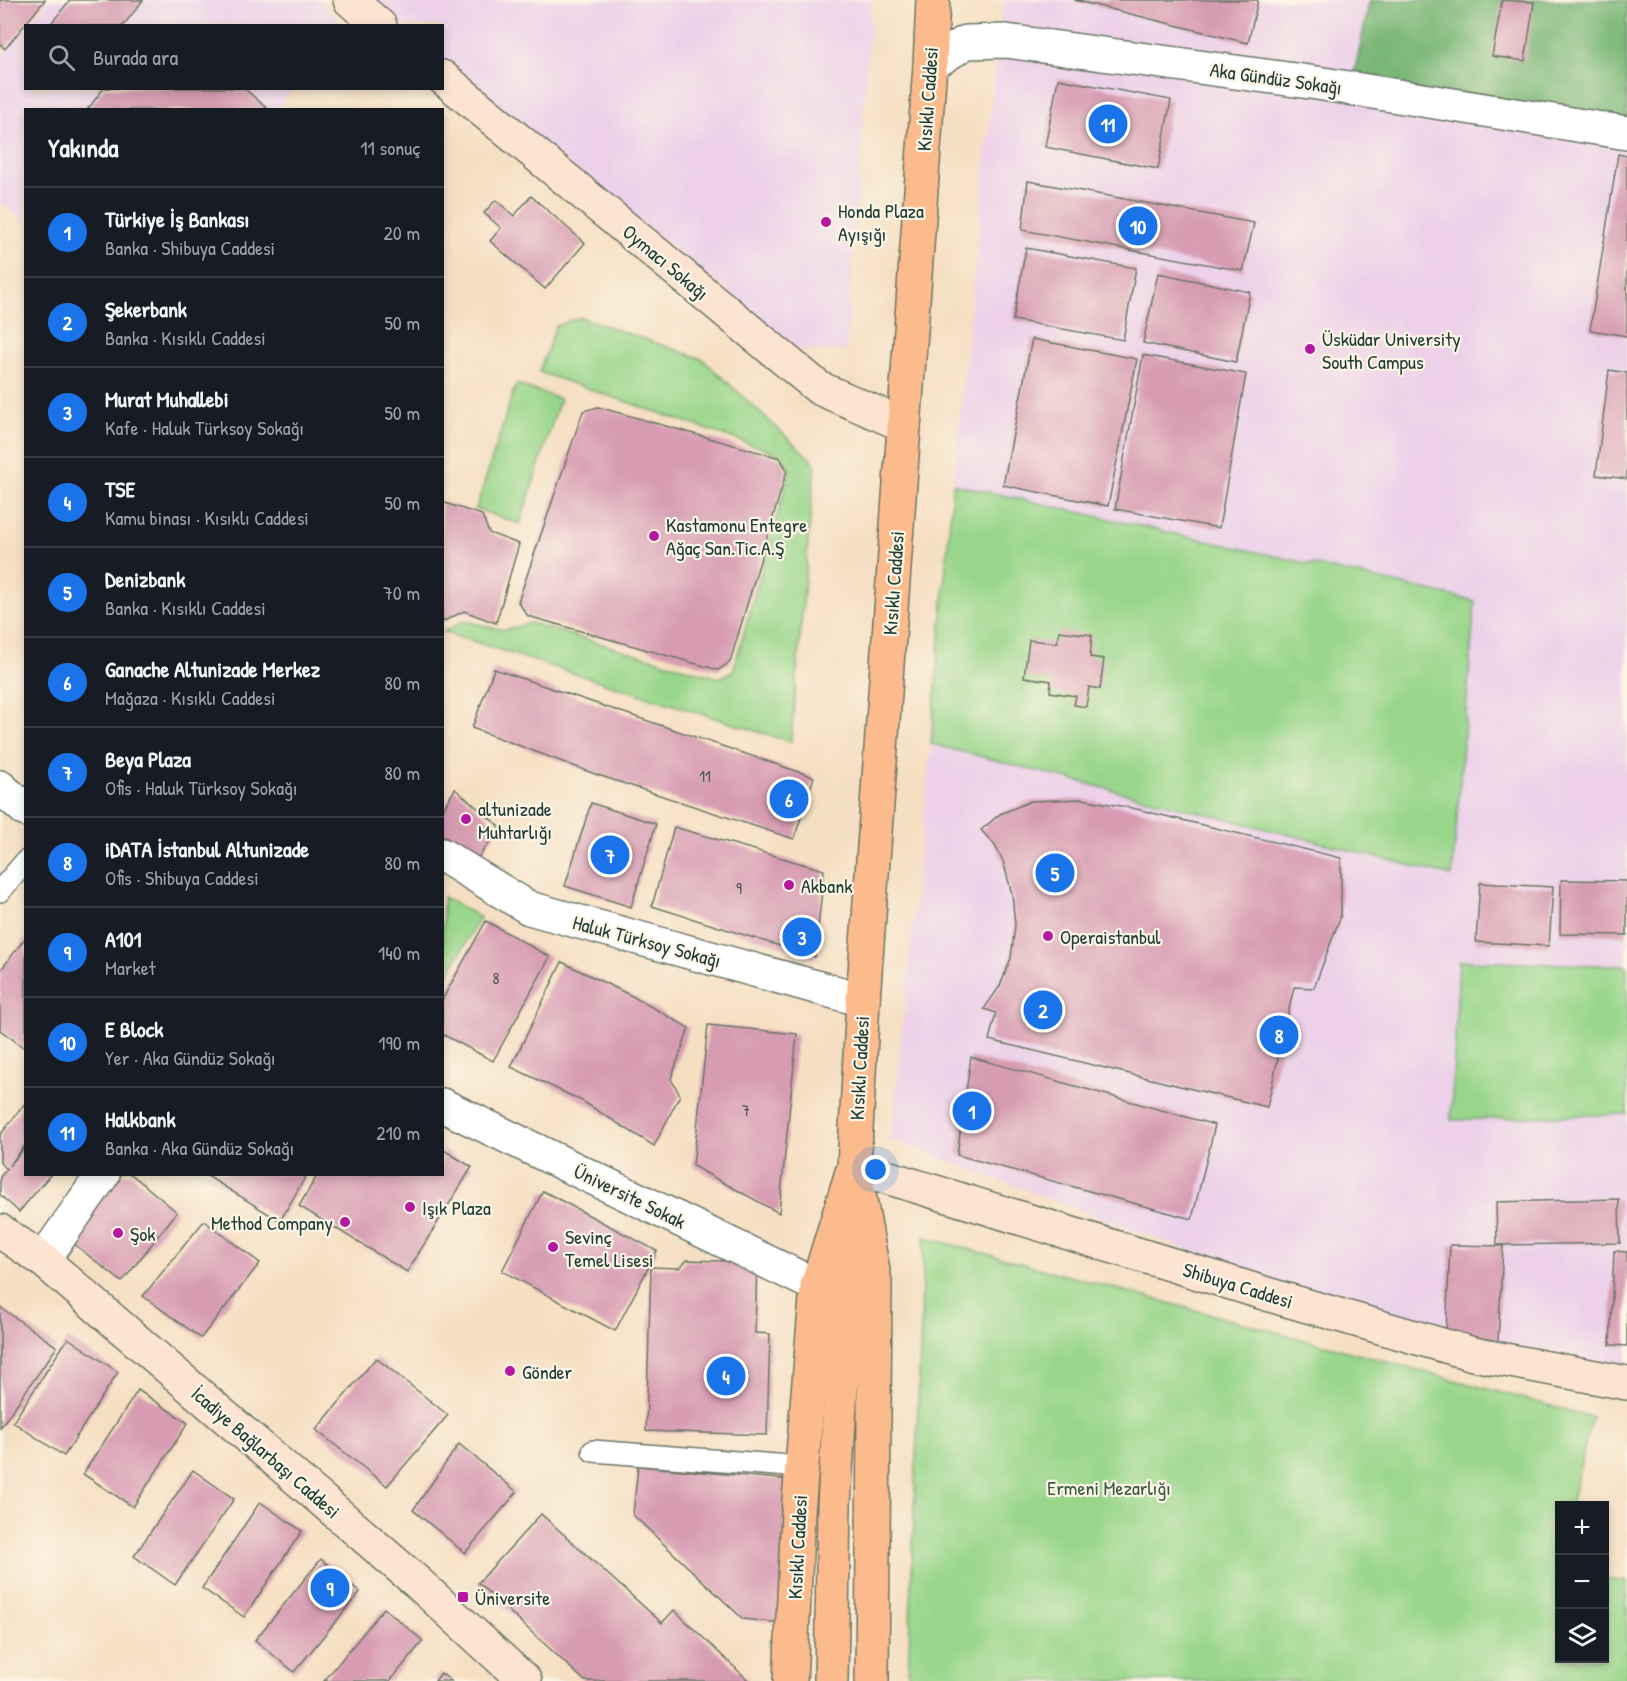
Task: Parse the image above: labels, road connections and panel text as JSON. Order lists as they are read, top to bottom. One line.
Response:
{"streets":{"main road":["Kısıklı Caddesi"],"street":["Aka Gündüz Sokağı","Oymacı Sokağı","Haluk Türksoy Sokağı","Üniversite Sokak","Shibuya Caddesi","İcadiye Bağlarbaşı Caddesi"]},"crossings":[["Aka Gündüz Sokağı","Kısıklı Caddesi"],["Kısıklı Caddesi","Oymacı Sokağı"],["Kısıklı Caddesi","Haluk Türksoy Sokağı"],["Kısıklı Caddesi","Üniversite Sokak"],["Kısıklı Caddesi","Shibuya Caddesi"]],"parks":["Ermeni Mezarlığı"],"places":{"other":["Honda Plaza Ayışığı","Üsküdar University South Campus","Kastamonu Entegre Ağaç San.Tic.A.Ş","altunizade Muhtarlığı","Akbank","Operaistanbul","Işık Plaza","Method Company","Şok","Sevinç Temel Lisesi","Gönder"],"transit":["Üniversite"]},"house_numbers":["11","9","8","7"],"page":{"search":"Burada ara","pins":["11","10","6","7","5","3","2","8","1","4","9"],"heading":["Yakında","11 sonuç"],"list":[{"mark":"1","name":"Türkiye İş Bankası","note":"Banka · Shibuya Caddesi","value":"20 m"},{"mark":"2","name":"Şekerbank","note":"Banka · Kısıklı Caddesi","value":"50 m"},{"mark":"3","name":"Murat Muhallebi","note":"Kafe · Haluk Türksoy Sokağı","value":"50 m"},{"mark":"4","name":"TSE","note":"Kamu binası · Kısıklı Caddesi","value":"50 m"},{"mark":"5","name":"Denizbank","note":"Banka · Kısıklı Caddesi","value":"70 m"},{"mark":"6","name":"Ganache Altunizade Merkez","note":"Mağaza · Kısıklı Caddesi","value":"80 m"},{"mark":"7","name":"Beya Plaza","note":"Ofis · Haluk Türksoy Sokağı","value":"80 m"},{"mark":"8","name":"iDATA İstanbul Altunizade","note":"Ofis · Shibuya Caddesi","value":"80 m"},{"mark":"9","name":"A101","note":"Market","value":"140 m"},{"mark":"10","name":"E Block","note":"Yer · Aka Gündüz Sokağı","value":"190 m"},{"mark":"11","name":"Halkbank","note":"Banka · Aka Gündüz Sokağı","value":"210 m"}],"map_buttons":["+","−"]}}
